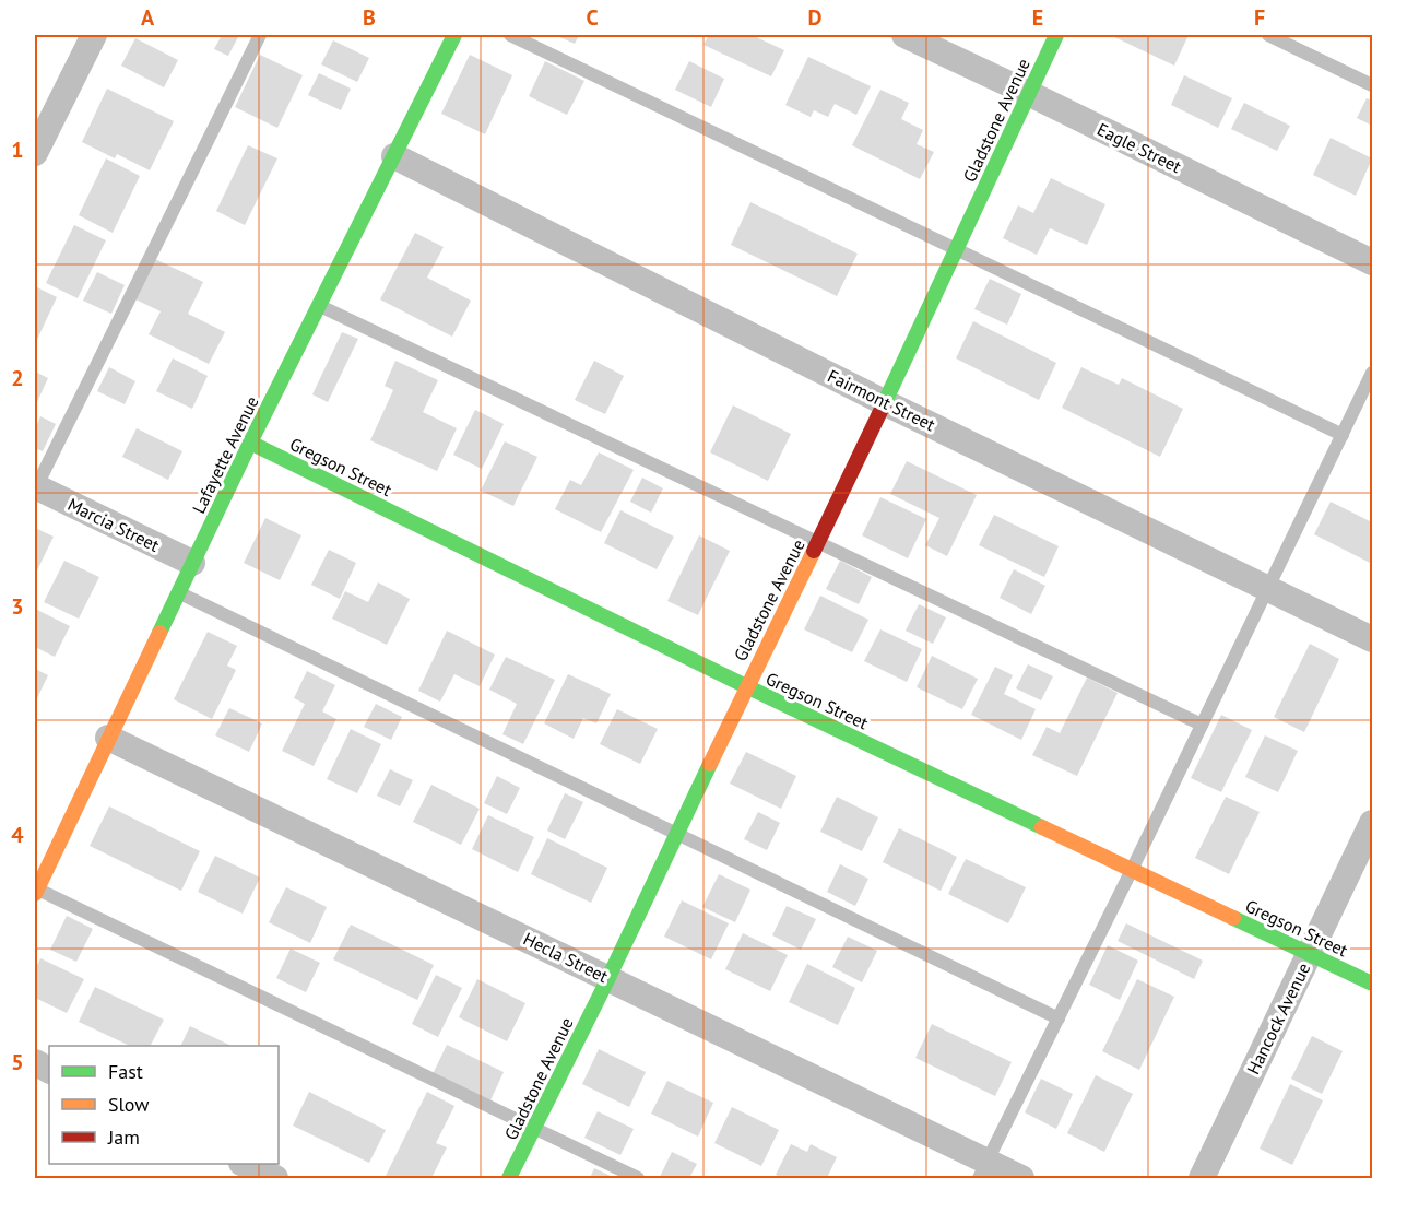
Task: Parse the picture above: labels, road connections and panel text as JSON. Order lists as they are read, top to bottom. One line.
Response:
{"streets":{"street":["Gladstone Avenue","Eagle Street","Fairmont Street","Lafayette Avenue","Gregson Street","Marcia Street","Hecla Street","Hancock Avenue"]},"crossings":[["Gladstone Avenue","Eagle Street"],["Gladstone Avenue","Fairmont Street"],["Gladstone Avenue","Gregson Street"],["Gladstone Avenue","Hecla Street"],["Fairmont Street","Lafayette Avenue"],["Lafayette Avenue","Gregson Street"],["Lafayette Avenue","Marcia Street"],["Lafayette Avenue","Hecla Street"],["Gregson Street","Hancock Avenue"]],"legend":["Fast","Slow","Jam"],"grid":{"columns":["A","B","C","D","E","F"],"rows":["1","2","3","4","5"]}}
